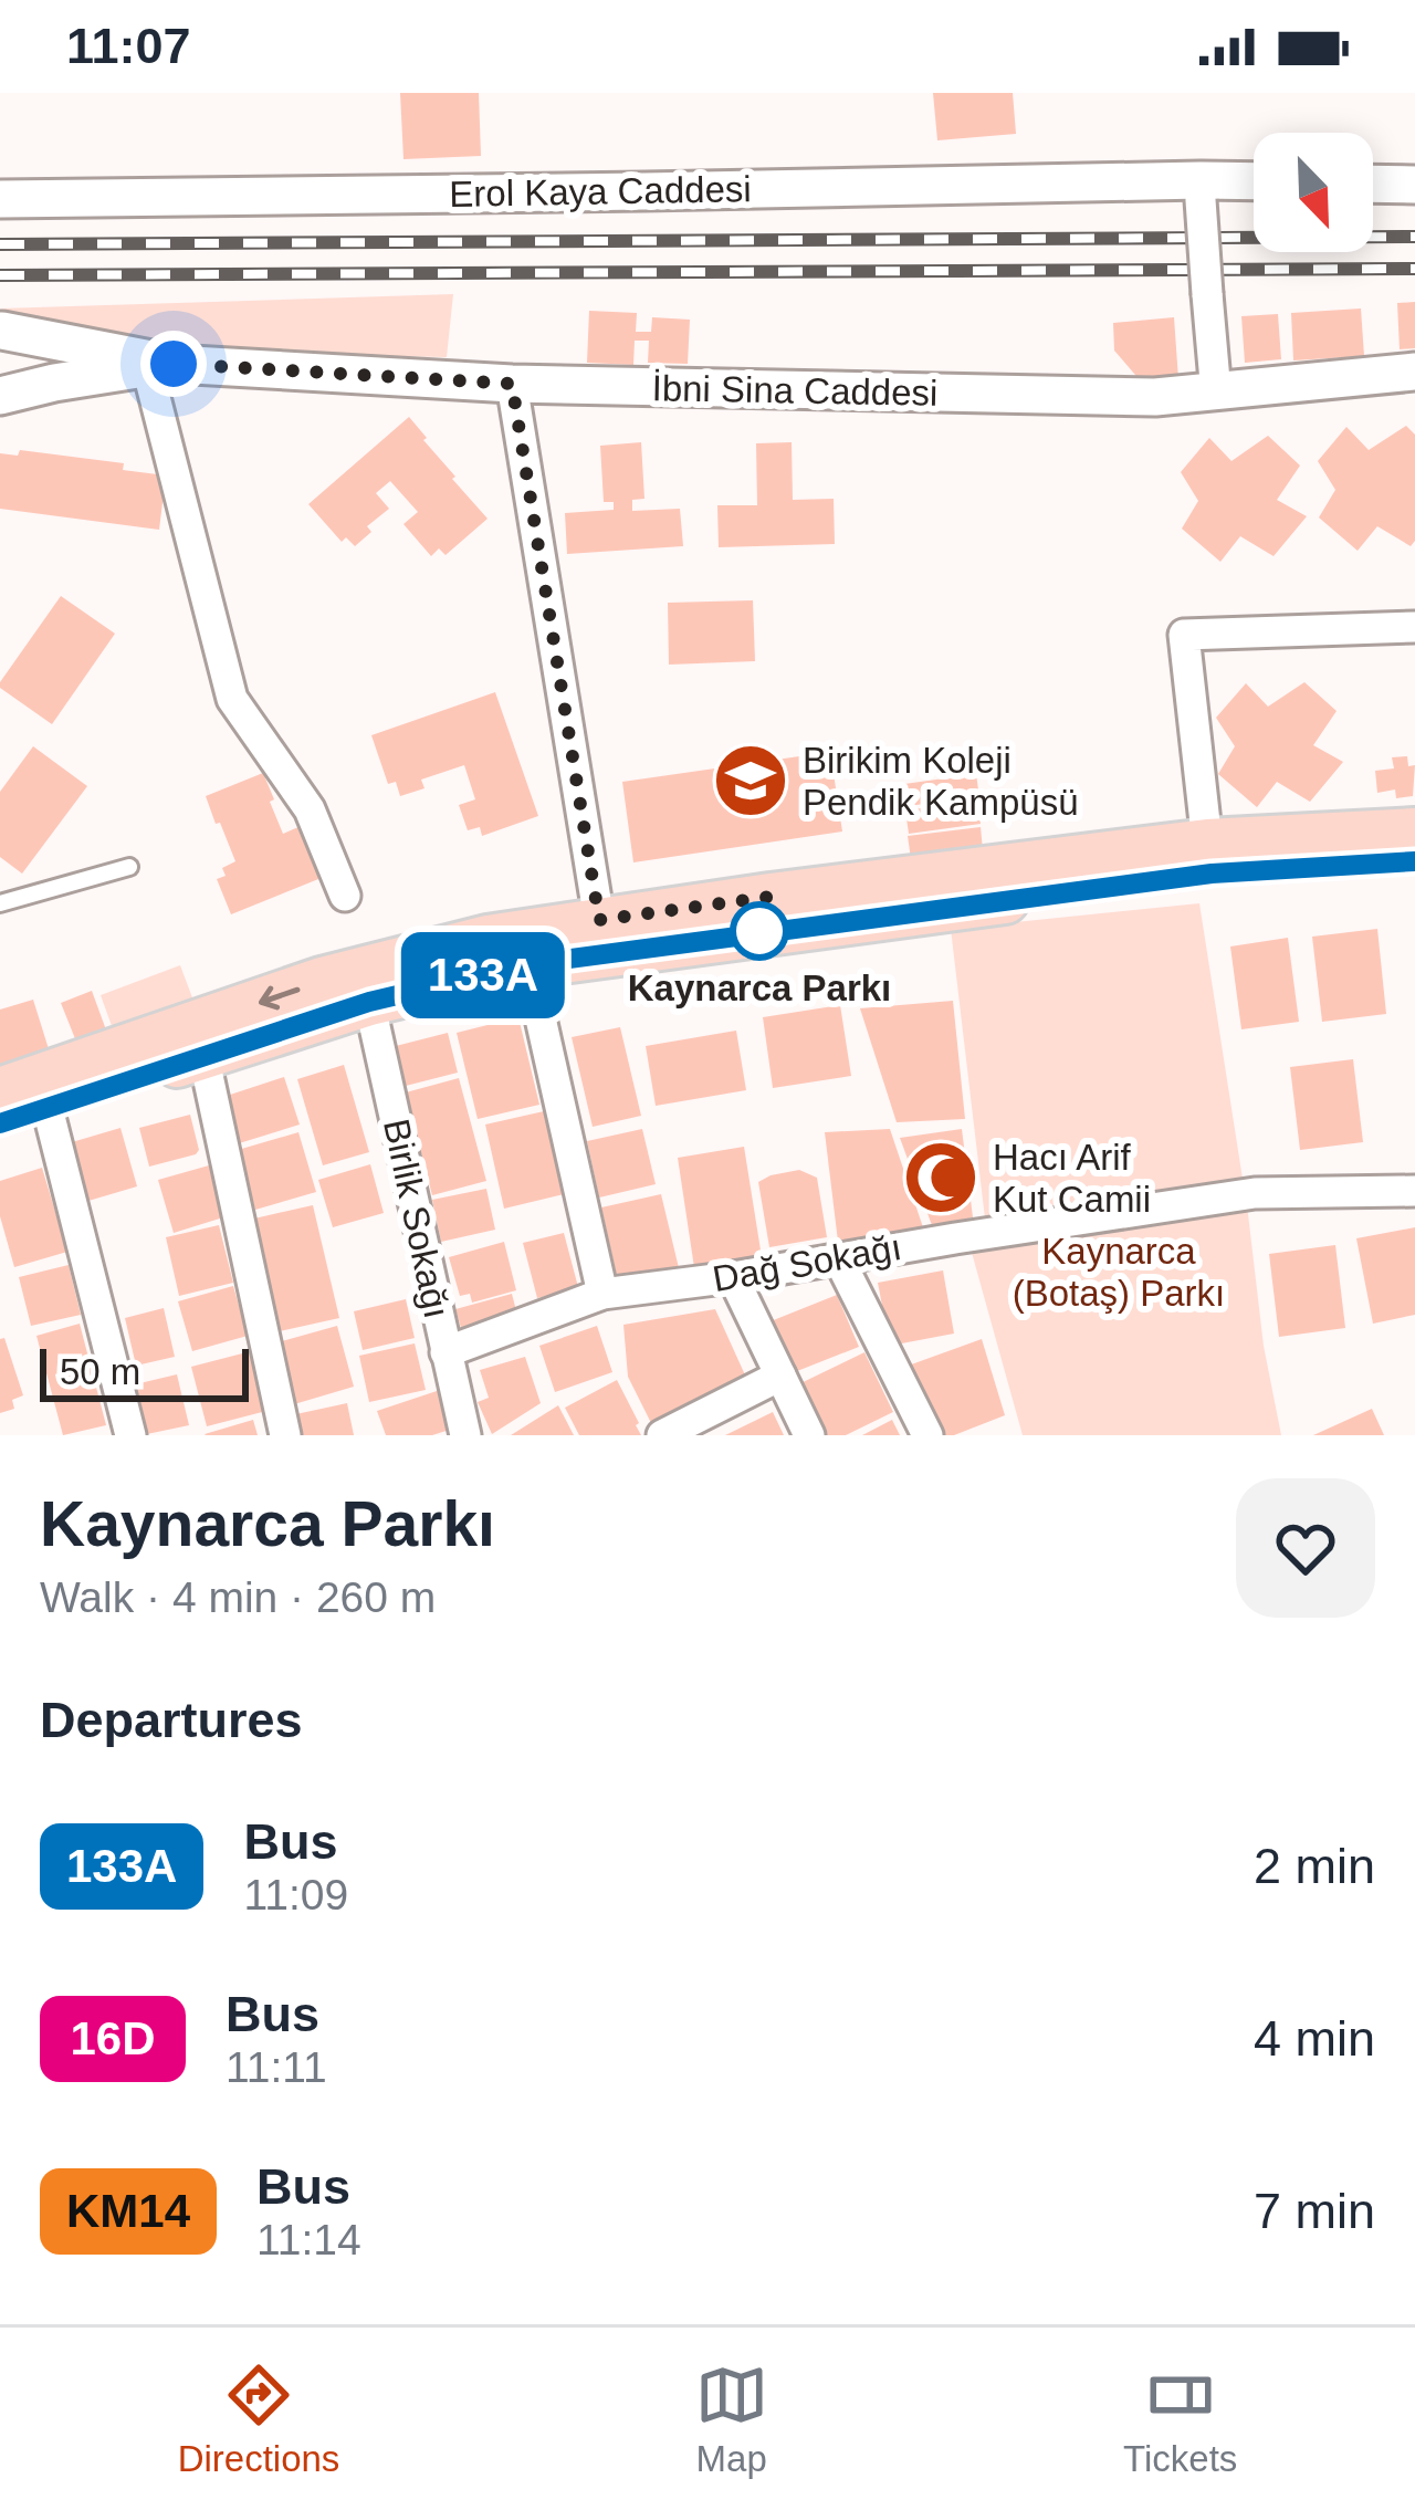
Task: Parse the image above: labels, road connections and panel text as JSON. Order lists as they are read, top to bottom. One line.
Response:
{"streets":{"street":["Erol Kaya Caddesi","İbni Sina Caddesi","Birlik Sokağı","Dağ Sokağı"]},"crossings":[["Birlik Sokağı","Dağ Sokağı"]],"parks":["Kaynarca (Botaş) Parkı"],"places":{"school or university":["Birikim Koleji Pendik Kampüsü"],"other":["Kaynarca Parkı"],"mosque":["Hacı Arif Kut Camii"]},"lines":["bus line 133A"],"scale_bar":"50 m","north":"bottom right","page":{"status":"11:07","on_map":"133A","scale":"50 m","heading":[["Kaynarca Parkı","Walk · 4 min · 260 m"],"Departures"],"list":[{"mark":"133A","name":"Bus","note":"11:09","value":"2 min"},{"mark":"16D","name":"Bus","note":"11:11","value":"4 min"},{"mark":"KM14","name":"Bus","note":"11:14","value":"7 min"}],"tabs":["Directions","Map","Tickets"]}}
